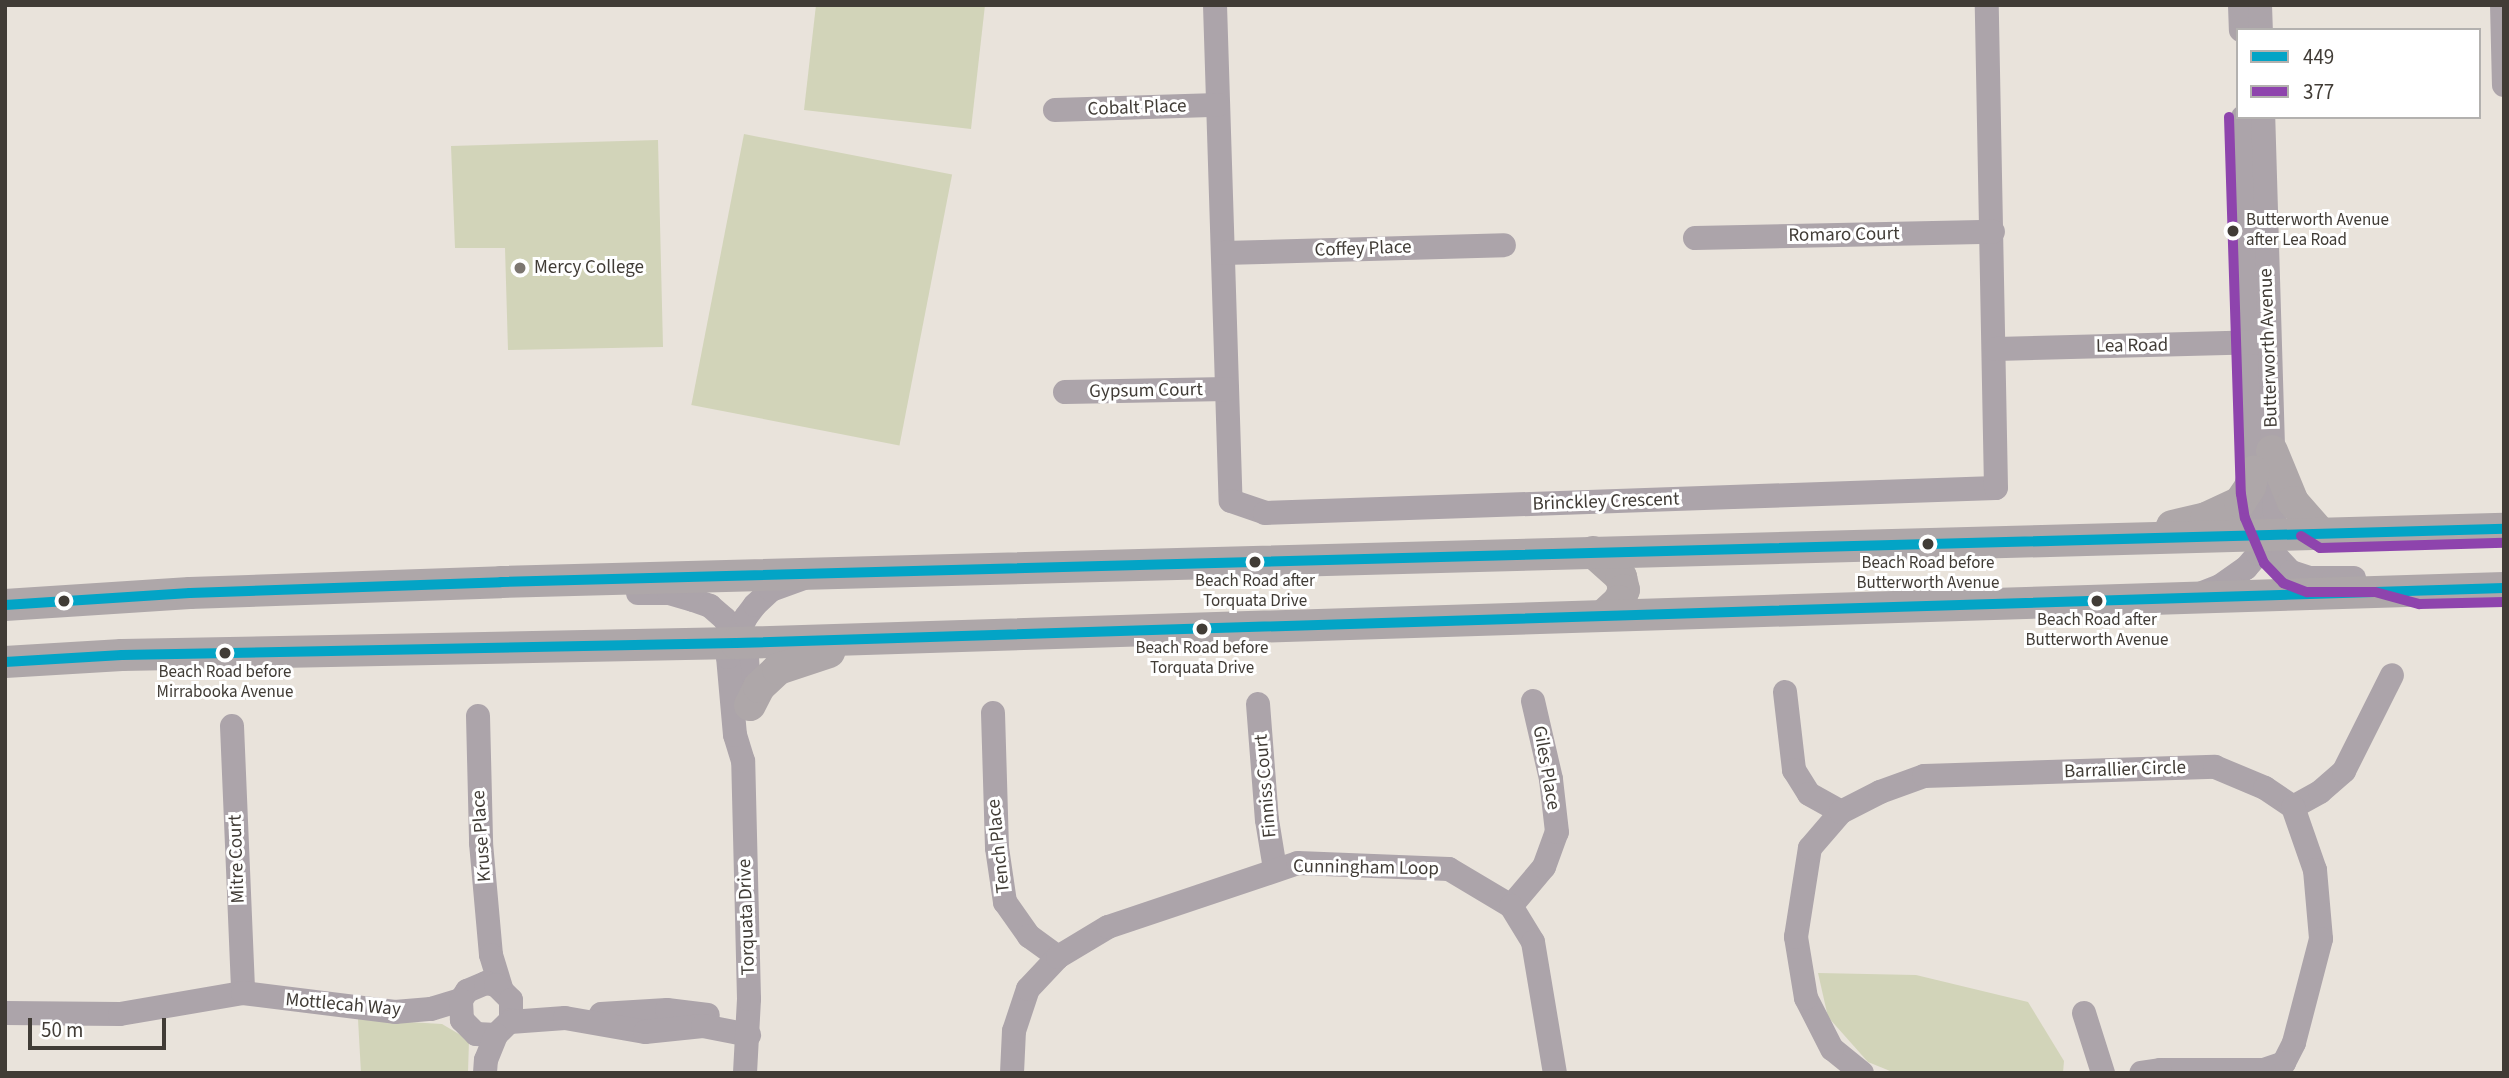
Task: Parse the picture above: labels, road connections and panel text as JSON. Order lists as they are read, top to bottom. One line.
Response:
{"streets":{"street":["Cobalt Place","Romaro Court","Coffey Place","Lea Road","Butterworth Avenue","Gypsum Court","Brinckley Crescent","Giles Place","Barrallier Circle","Finniss Court","Kruse Place","Tench Place","Mitre Court","Cunningham Loop","Torquata Drive","Mottlecah Way"]},"crossings":[["Cobalt Place","Brinckley Crescent"],["Romaro Court","Brinckley Crescent"],["Coffey Place","Brinckley Crescent"],["Lea Road","Butterworth Avenue"],["Lea Road","Brinckley Crescent"],["Gypsum Court","Brinckley Crescent"],["Giles Place","Cunningham Loop"],["Finniss Court","Cunningham Loop"],["Kruse Place","Mottlecah Way"],["Tench Place","Cunningham Loop"],["Mitre Court","Mottlecah Way"],["Torquata Drive","Mottlecah Way"]],"places":["Butterworth Avenue after Lea Road","Mercy College","Beach Road before Butterworth Avenue","Beach Road after Torquata Drive","Beach Road after Butterworth Avenue","Beach Road before Torquata Drive","Beach Road before Mirrabooka Avenue"],"lines":["transit line 377","transit line 449"],"legend":["449","377"],"scale_bar":"50 m"}
